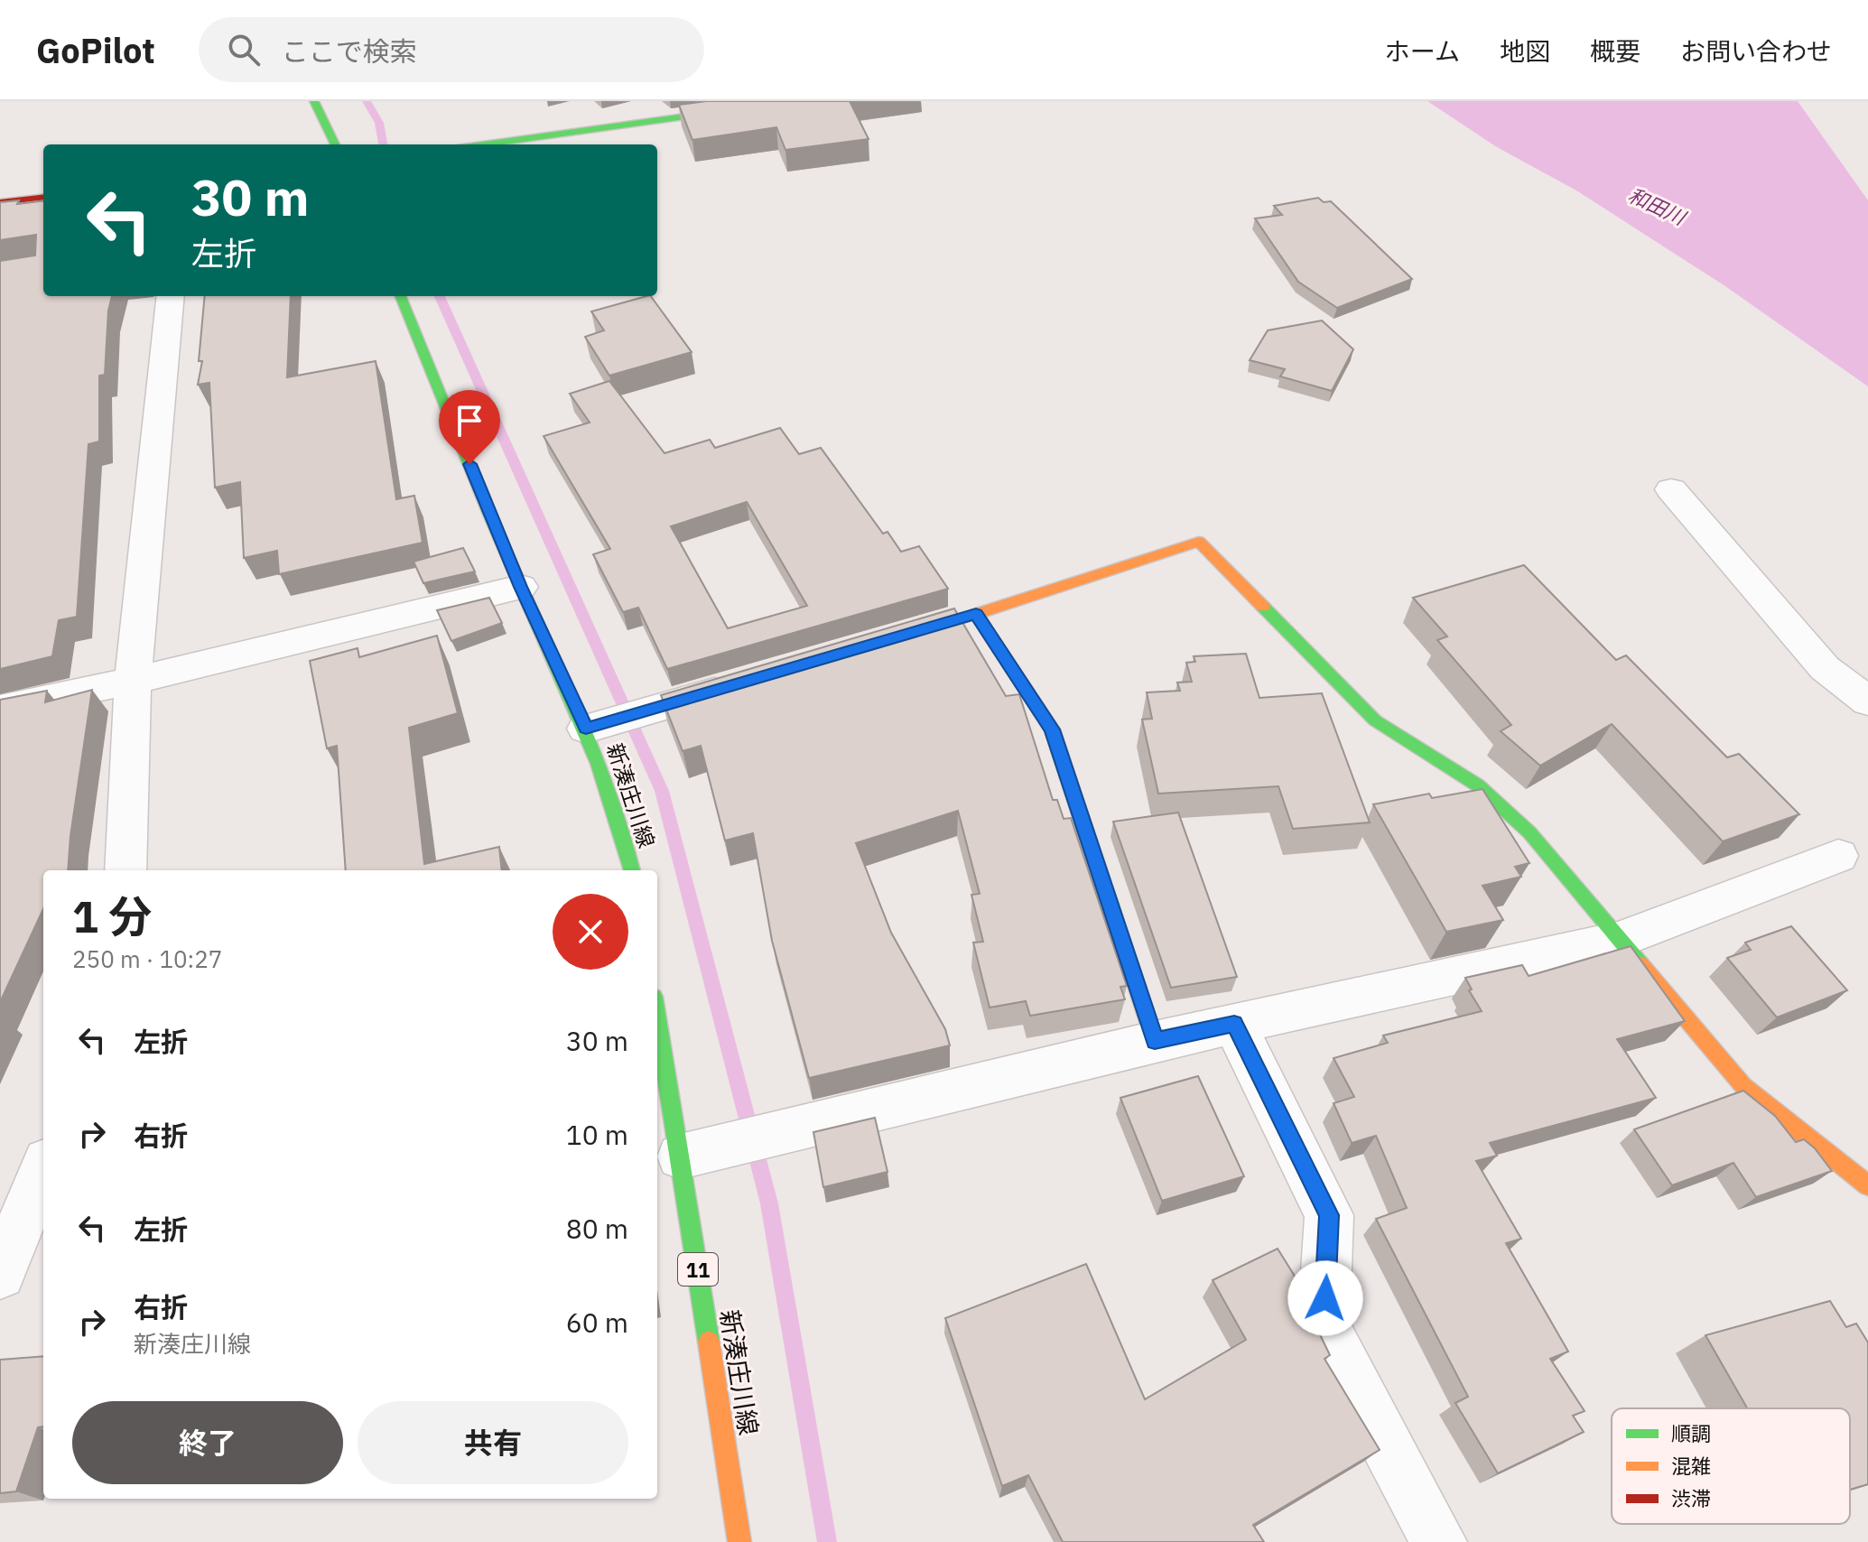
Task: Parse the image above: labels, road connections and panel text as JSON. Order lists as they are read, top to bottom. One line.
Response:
{"streets":{"main road":["新湊庄川線","11"]},"water":["和田川"],"legend":["順調","混雑","渋滞"],"page":{"header":"GoPilot","search":"ここで検索","nav":["ホーム","地図","概要","お問い合わせ"],"turn":["30 m","左折"],"heading":["1 分","250 m · 10:27"],"list":[{"name":"左折","value":"30 m"},{"name":"右折","value":"10 m"},{"name":"左折","value":"80 m"},{"name":"右折","note":"新湊庄川線","value":"60 m"}],"buttons":["終了","共有"]}}
